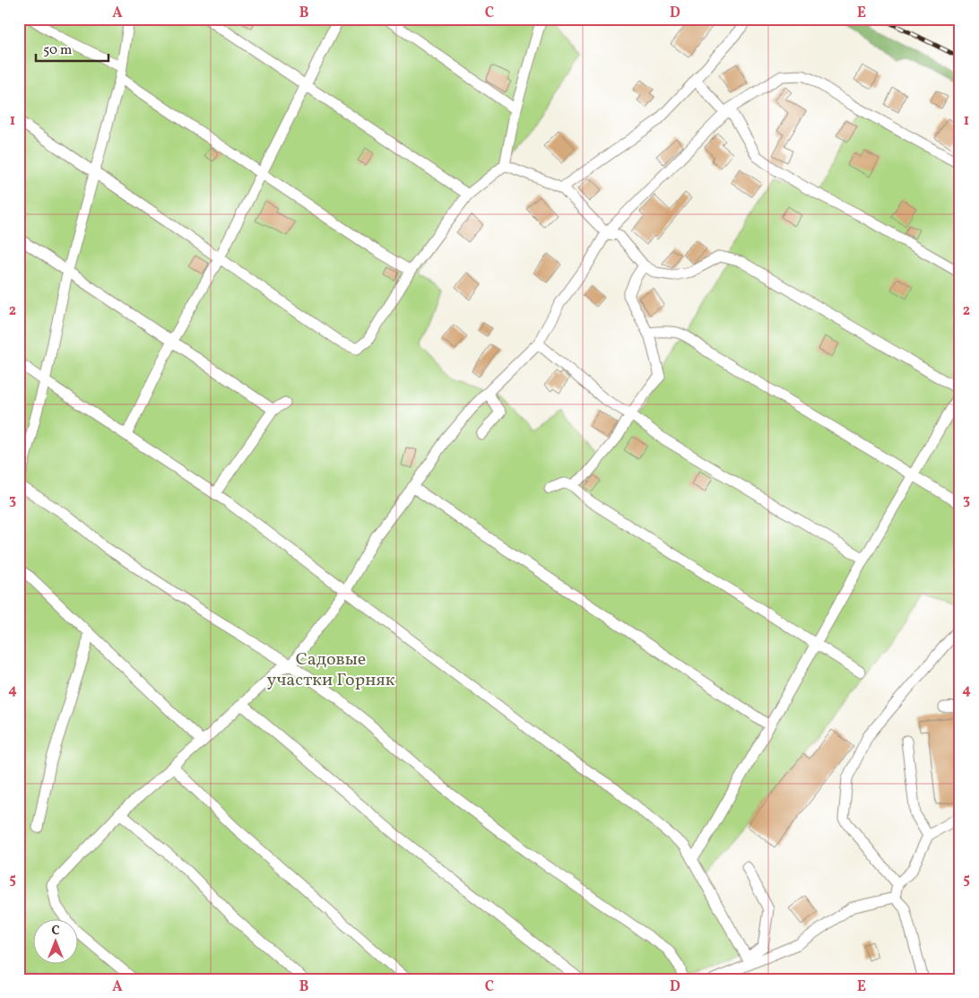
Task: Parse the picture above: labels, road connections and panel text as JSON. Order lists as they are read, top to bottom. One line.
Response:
{"parks":["Садовые участки Горняк"],"scale_bar":"50 m","north":"top","grid":{"columns":["A","B","C","D","E"],"rows":["1","2","3","4","5"]}}
